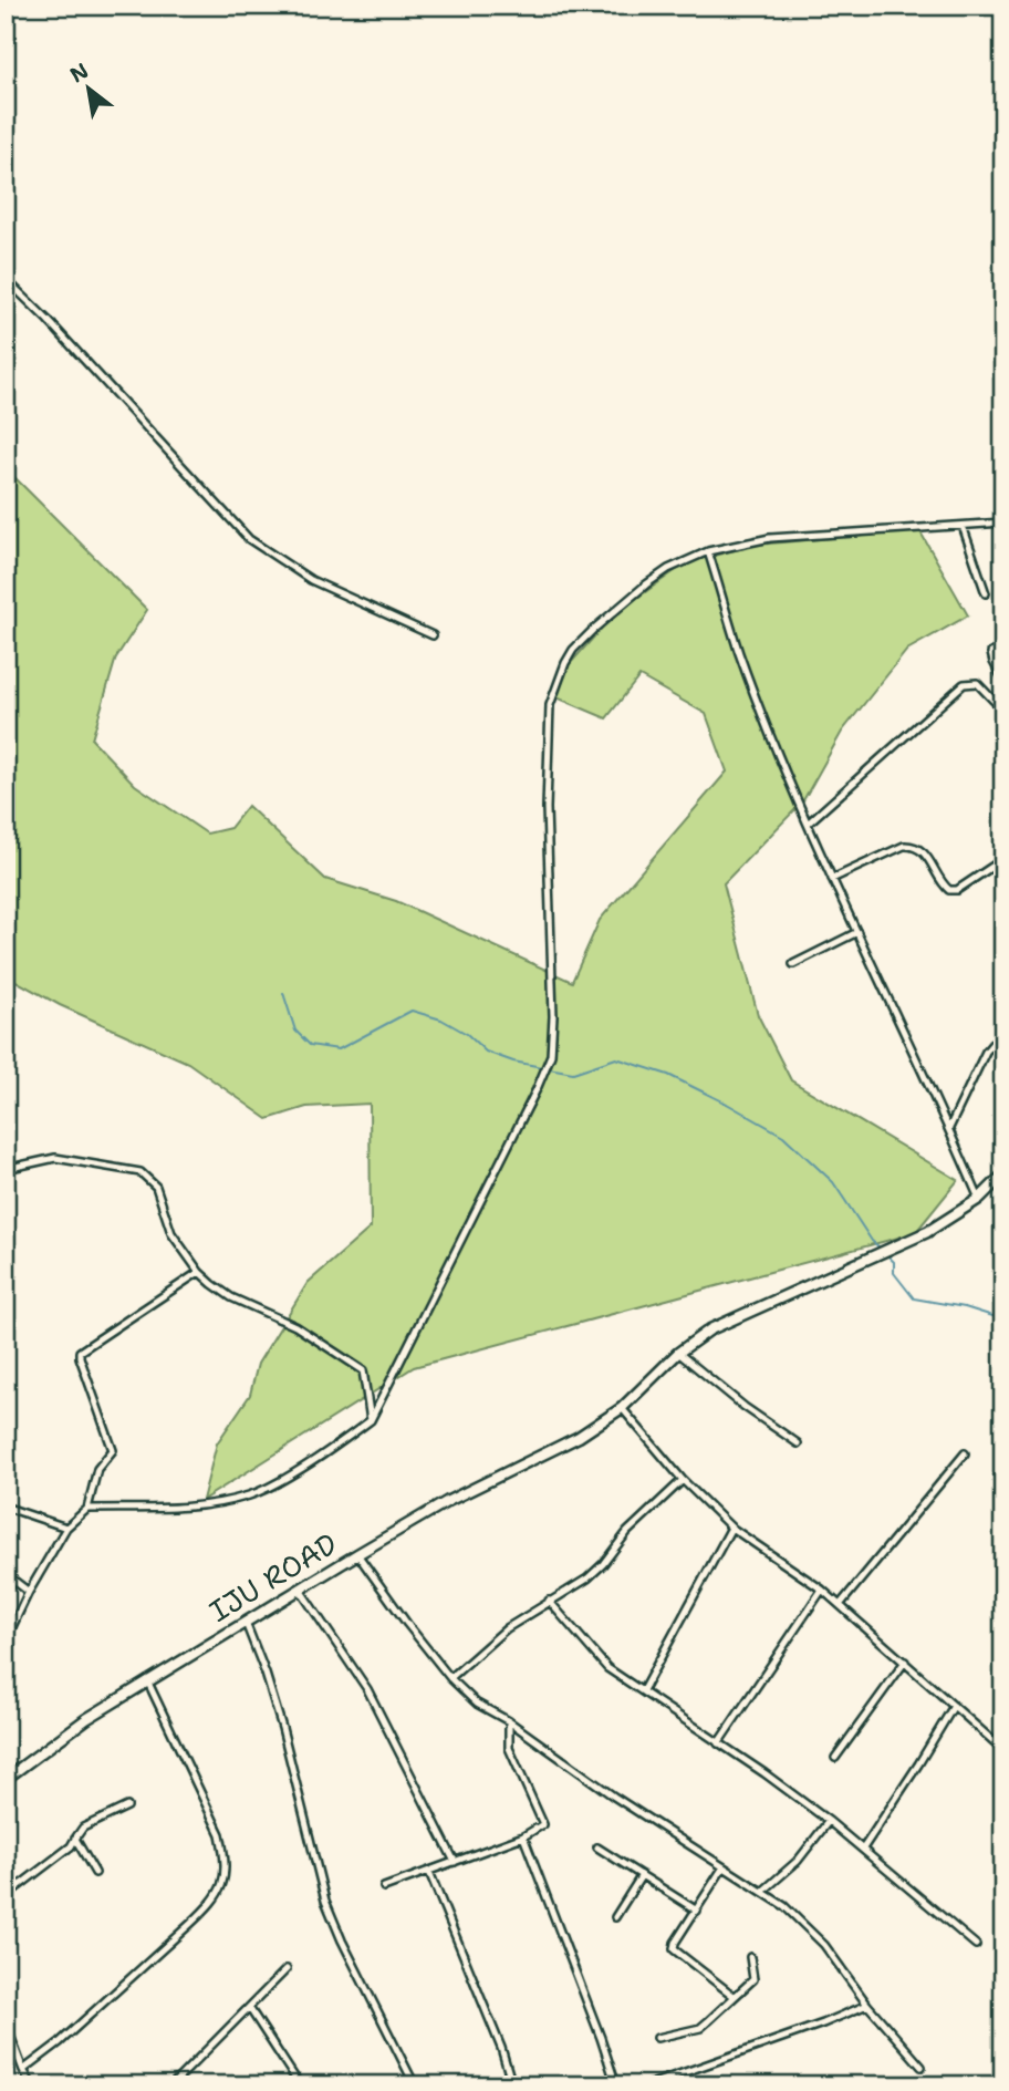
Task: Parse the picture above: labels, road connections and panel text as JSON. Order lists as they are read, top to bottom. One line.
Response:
{"streets":{"main road":["IJU ROAD"]},"north":"top left"}
